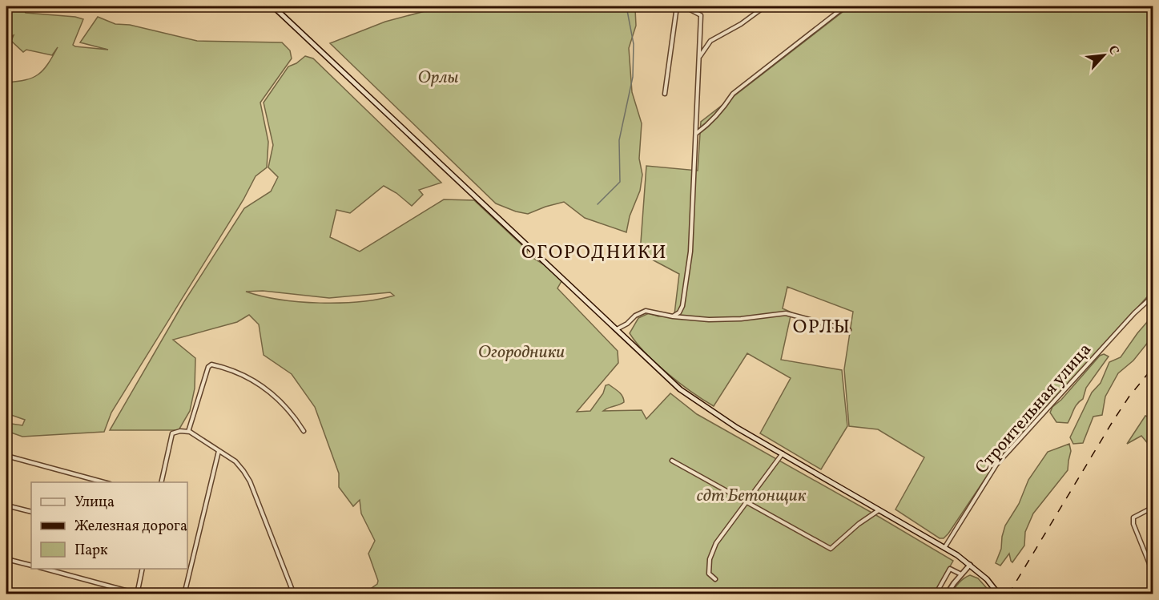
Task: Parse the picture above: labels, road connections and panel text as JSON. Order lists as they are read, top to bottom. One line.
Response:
{"streets":{"street":["Строительная улица"]},"districts":["ОГОРОДНИКИ","ОРЛЫ"],"parks":["Орлы","Огородники","сдт Бетонщик"],"legend":["Улица","Железная дорога","Парк"],"north":"top right"}
